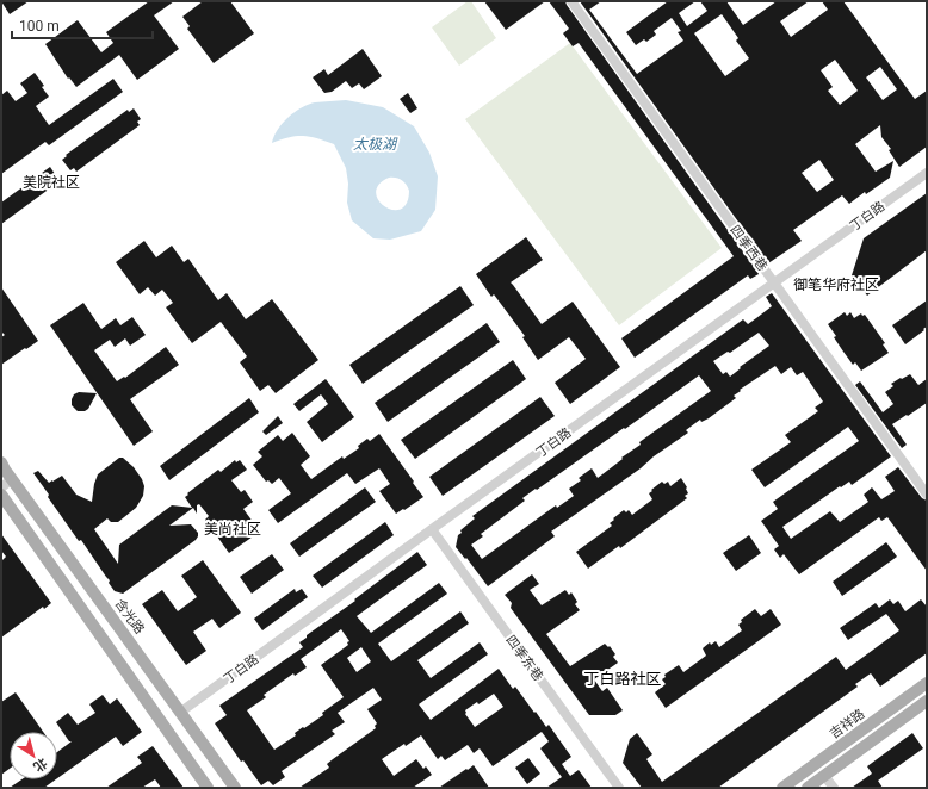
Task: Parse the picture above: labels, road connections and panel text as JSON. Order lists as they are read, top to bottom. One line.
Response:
{"streets":{"main road":["含光路","吉祥路"],"street":["丁白路","四季西巷","四季东巷"]},"crossings":[["丁白路","四季西巷"],["丁白路","含光路"],["丁白路","四季东巷"]],"districts":["美院社区","御笔华府社区","美尚社区","丁白路社区"],"water":["太极湖"],"scale_bar":"100 m","north":"bottom right"}
